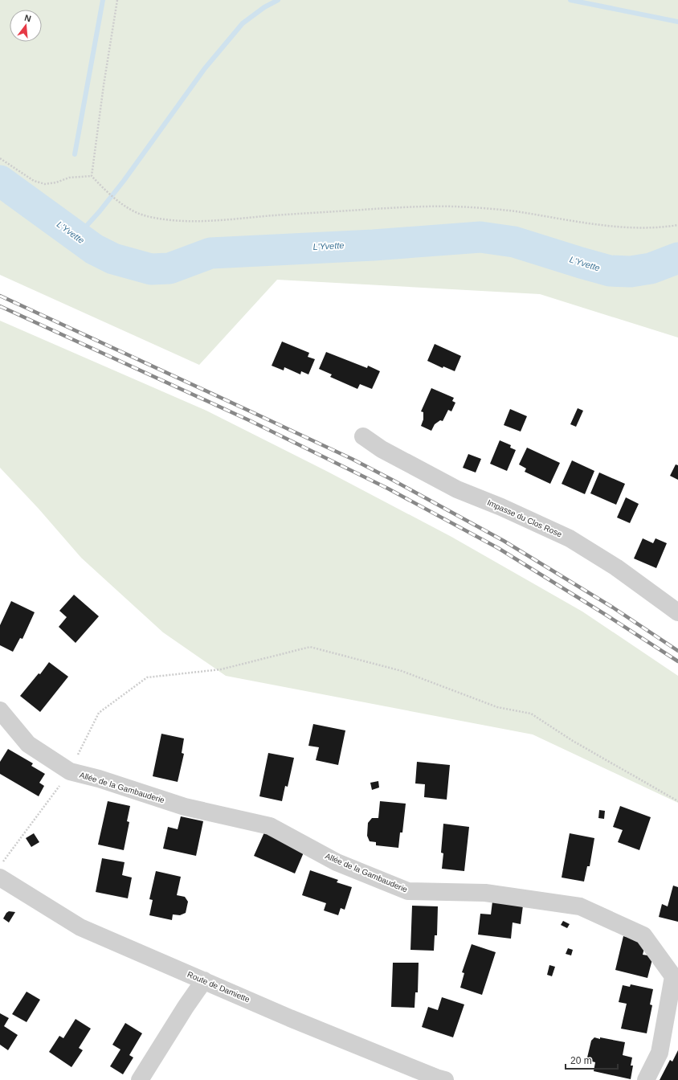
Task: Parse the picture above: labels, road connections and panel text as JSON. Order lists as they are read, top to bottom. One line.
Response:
{"streets":{"street":["Impasse du Clos Rose","Allée de la Gambauderie","Route de Damiette"]},"water":["L'Yvette"],"scale_bar":"20 m","north":"top"}
